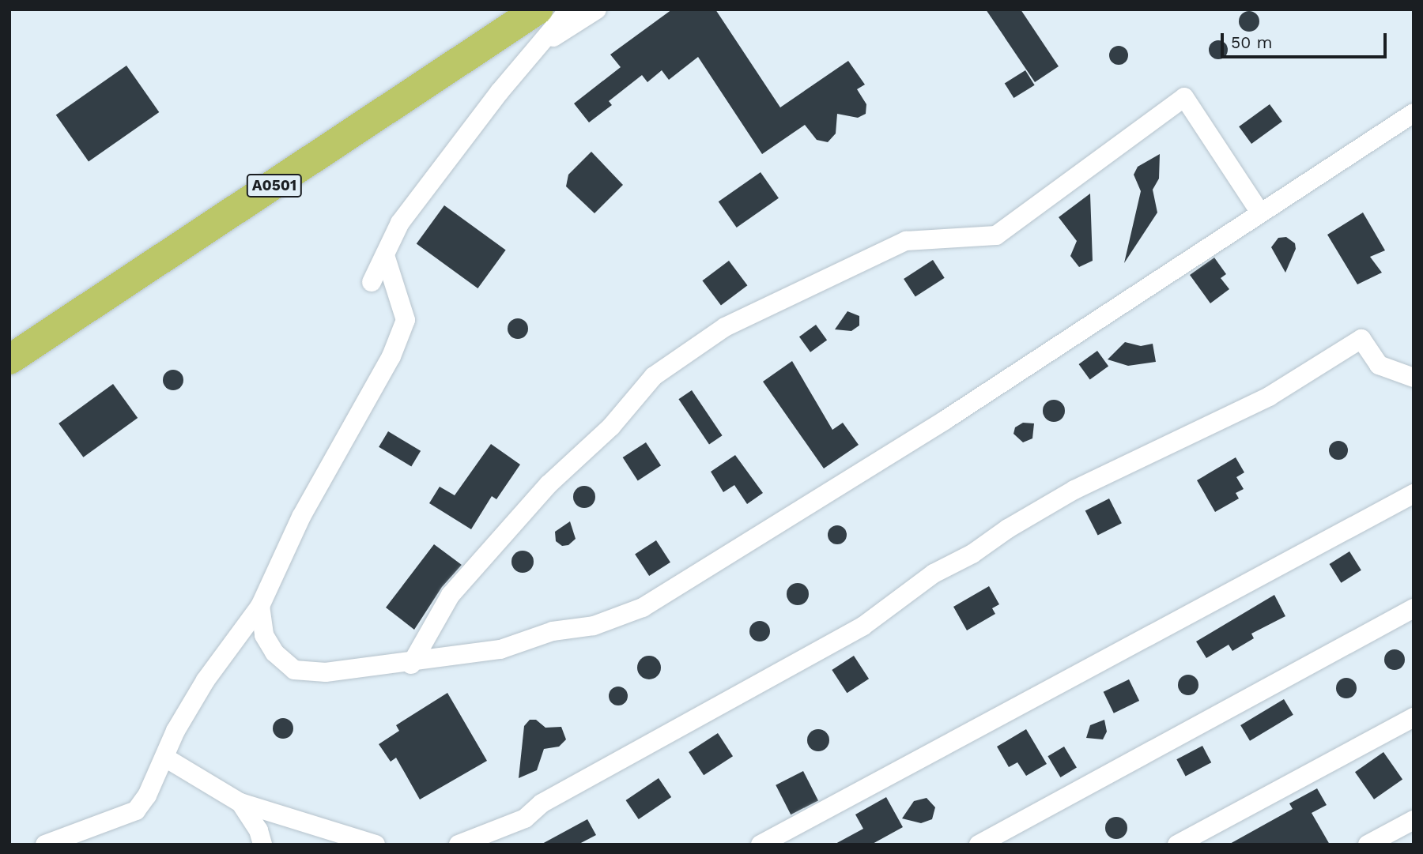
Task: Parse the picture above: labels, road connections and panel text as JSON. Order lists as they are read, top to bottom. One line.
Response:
{"streets":{"highway":["A0501"]},"scale_bar":"50 m"}
